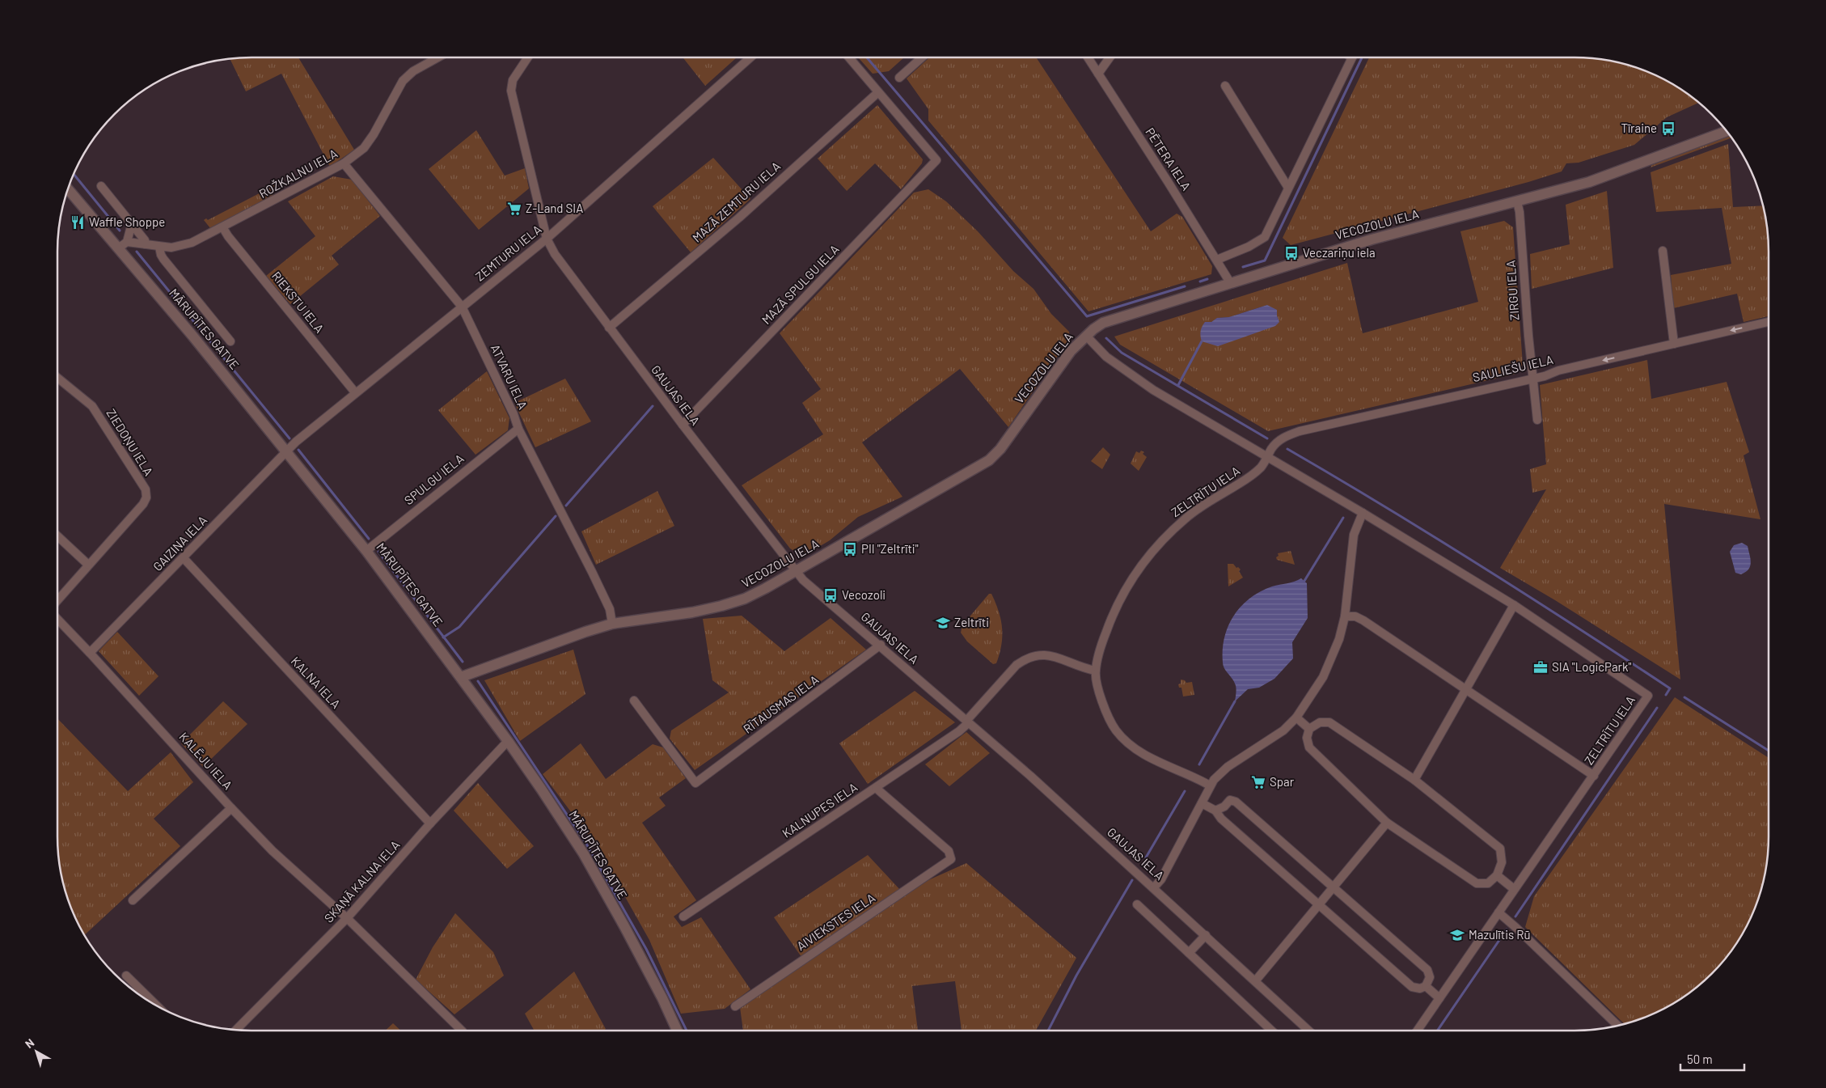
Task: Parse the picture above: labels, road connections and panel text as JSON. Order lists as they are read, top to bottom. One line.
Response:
{"streets":{"street":["PĒTERA IELA","ROŽKALNU IELA","MAZĀ ZEMTURU IELA","VECOZOLU IELA","ZEMTURU IELA","MAZĀ SPULGU IELA","ZIRGU IELA","RIEKSTU IELA","MĀRUPĪTES GATVE","SAULIEŠU IELA","ATVARU IELA","GAUJAS IELA","ZIEDOŅU IELA","SPULGU IELA","ZELTRĪTU IELA","GAIZIŅA IELA","KALNA IELA","RĪTAUSMAS IELA","KALĒJU IELA","KALNUPES IELA","SKAŅĀ KALNA IELA","AIVIEKSTES IELA"]},"crossings":[["PĒTERA IELA","VECOZOLU IELA"],["ROŽKALNU IELA","RIEKSTU IELA"],["ROŽKALNU IELA","ATVARU IELA"],["MAZĀ ZEMTURU IELA","MAZĀ SPULGU IELA"],["MAZĀ ZEMTURU IELA","GAUJAS IELA"],["VECOZOLU IELA","ZIRGU IELA"],["VECOZOLU IELA","MĀRUPĪTES GATVE"],["VECOZOLU IELA","ATVARU IELA"],["VECOZOLU IELA","GAUJAS IELA"],["VECOZOLU IELA","ZELTRĪTU IELA"],["ZEMTURU IELA","RIEKSTU IELA"],["ZEMTURU IELA","MĀRUPĪTES GATVE"],["ZEMTURU IELA","ATVARU IELA"],["ZEMTURU IELA","GAUJAS IELA"],["ZEMTURU IELA","GAIZIŅA IELA"],["MAZĀ SPULGU IELA","GAUJAS IELA"],["ZIRGU IELA","SAULIEŠU IELA"],["MĀRUPĪTES GATVE","SPULGU IELA"],["MĀRUPĪTES GATVE","GAIZIŅA IELA"],["MĀRUPĪTES GATVE","SKAŅĀ KALNA IELA"],["SAULIEŠU IELA","ZELTRĪTU IELA"],["ATVARU IELA","SPULGU IELA"],["GAUJAS IELA","RĪTAUSMAS IELA"],["GAUJAS IELA","KALNUPES IELA"],["ZELTRĪTU IELA","KALNUPES IELA"],["GAIZIŅA IELA","KALNA IELA"],["GAIZIŅA IELA","KALĒJU IELA"],["KALNA IELA","SKAŅĀ KALNA IELA"],["KALĒJU IELA","SKAŅĀ KALNA IELA"],["KALNUPES IELA","AIVIEKSTES IELA"]],"one_way":["SAULIEŠU IELA"],"places":{"bus stop":["Tīraine","Veczariņu iela","PII \"Zeltrīti\"","Vecozoli"],"supermarket":["Z-Land SIA","Spar"],"restaurant":["Waffle Shoppe"],"school or university":["Zeltrīti","Mazulītis Rū"],"office":["SIA \"LogicPark\""]},"scale_bar":"50 m","north":"top left"}
